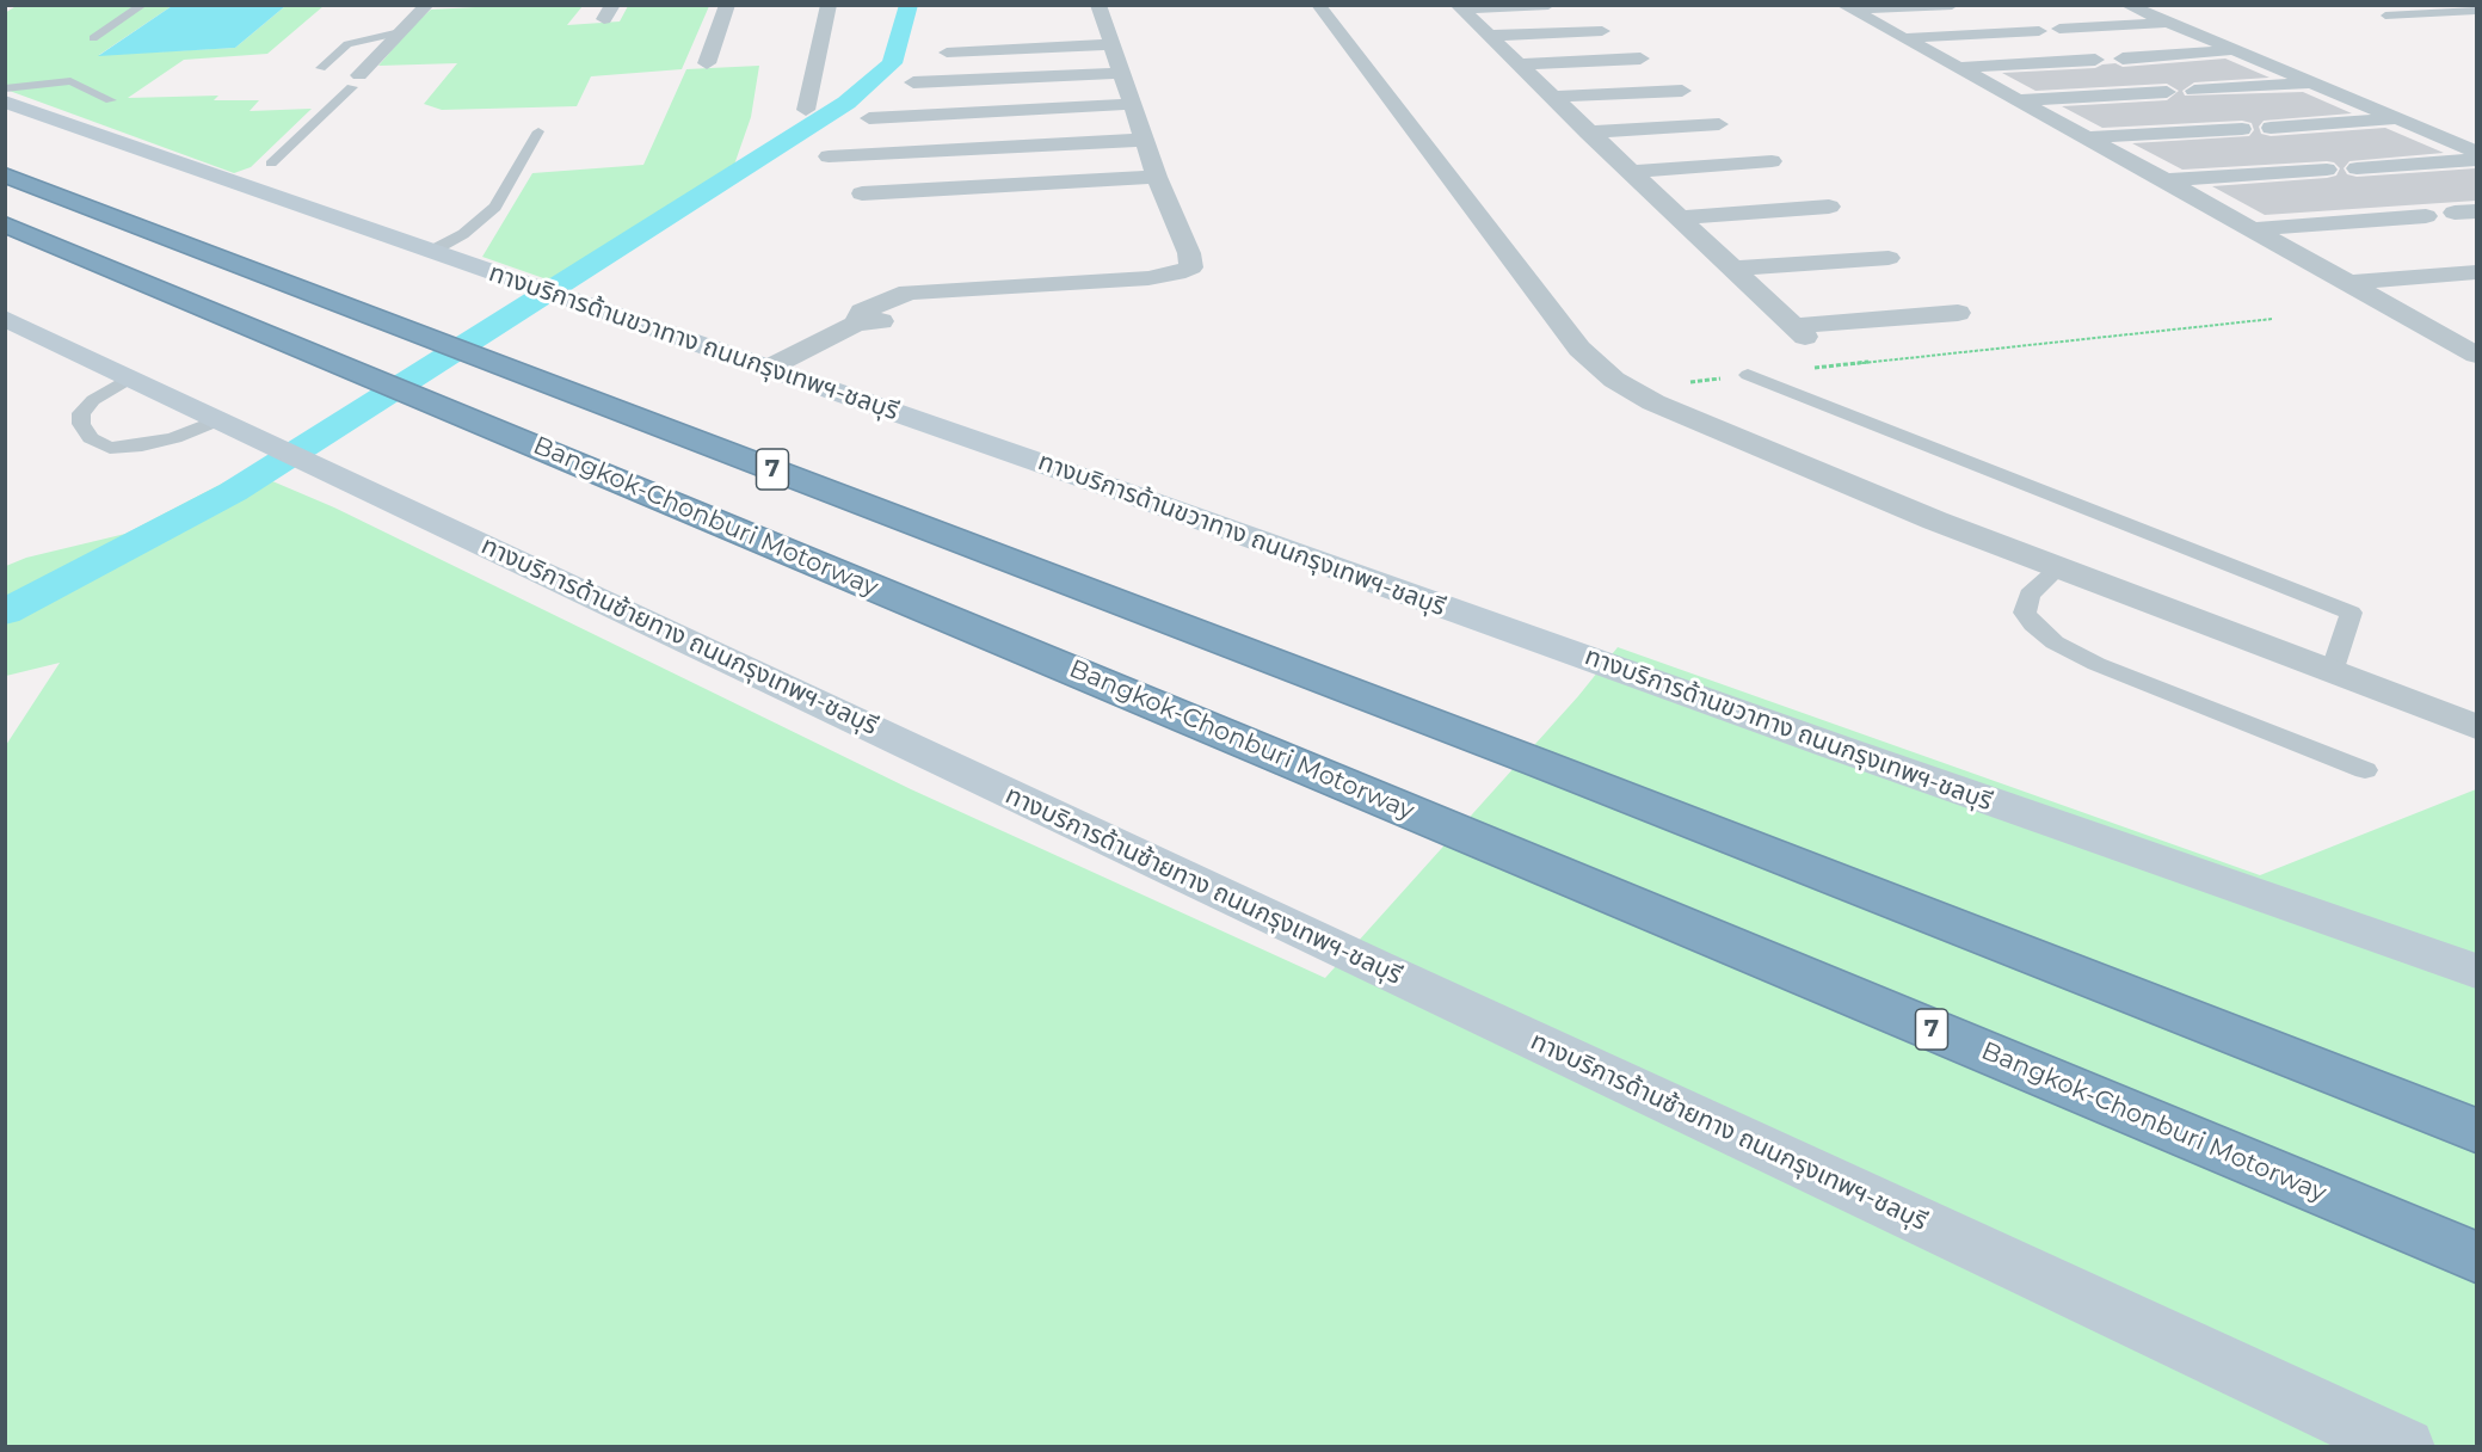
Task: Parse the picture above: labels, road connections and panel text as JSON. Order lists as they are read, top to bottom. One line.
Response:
{"streets":{"highway":["7","Bangkok-Chonburi Motorway"],"main road":["ทางบริการด้านขวาทาง ถนนกรุงเทพฯ-ชลบุรี","ทางบริการด้านซ้ายทาง ถนนกรุงเทพฯ-ชลบุรี"]}}
